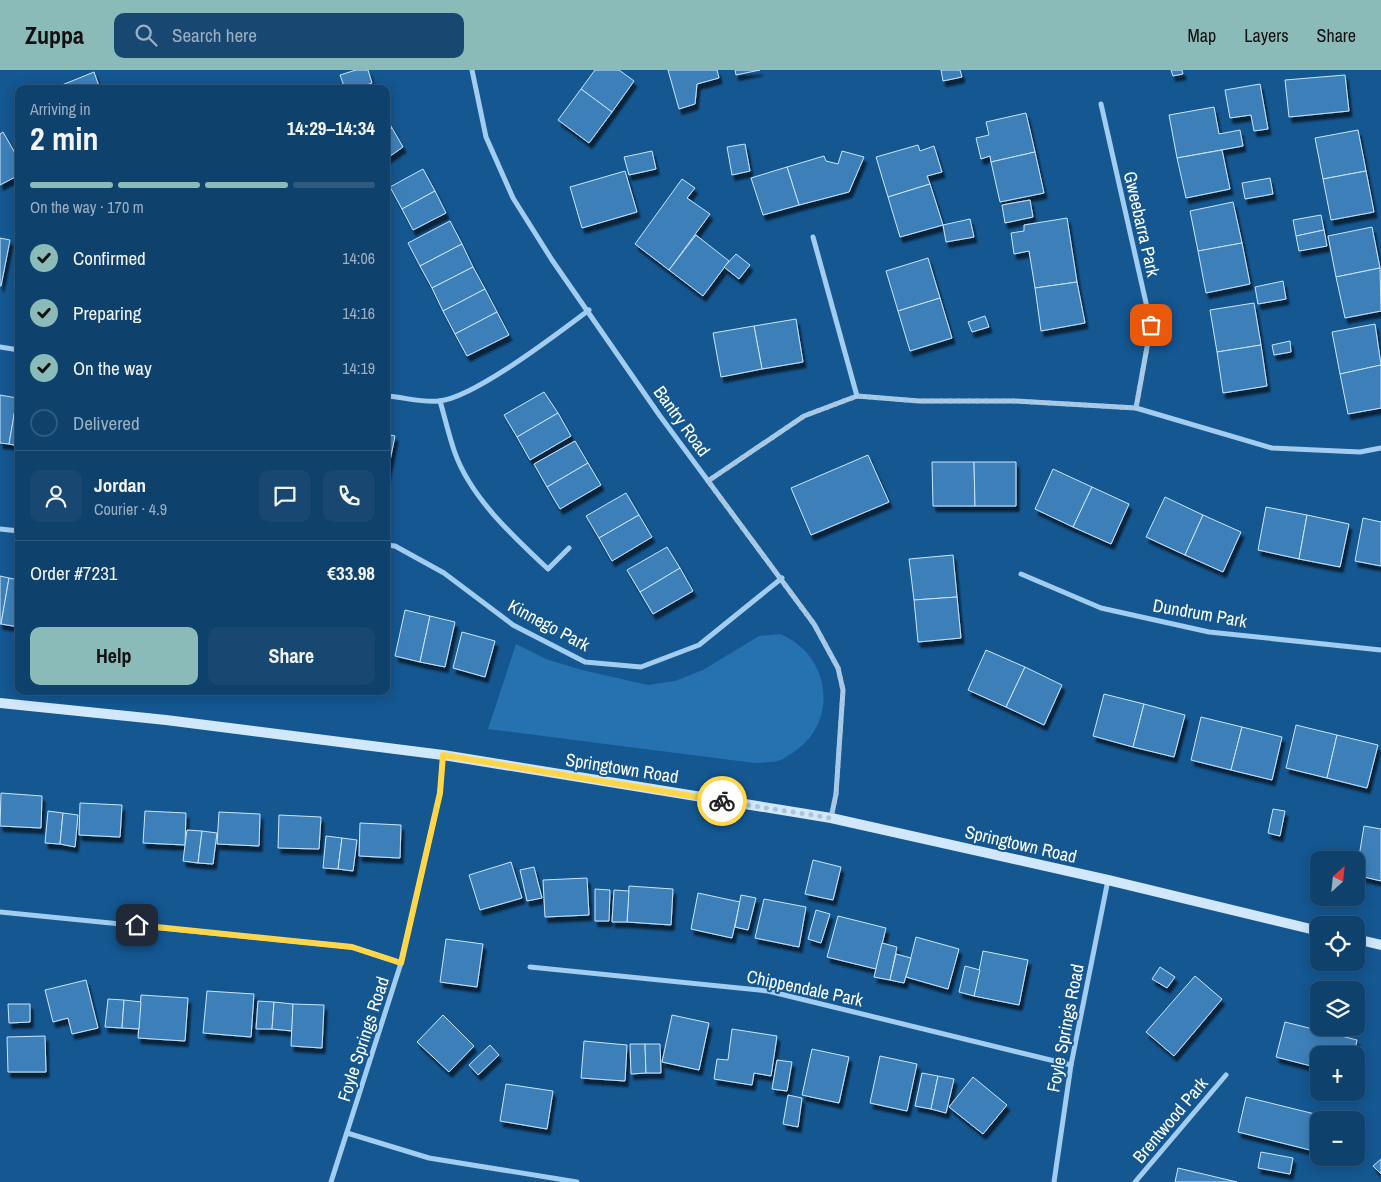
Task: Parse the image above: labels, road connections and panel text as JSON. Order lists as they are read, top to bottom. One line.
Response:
{"streets":{"main road":["Springtown Road"],"street":["Gweebarra Park","Bantry Road","Dundrum Park","Kinnego Park","Chippendale Park","Foyle Springs Road","Brentwood Park"]},"crossings":[["Bantry Road","Kinnego Park"],["Bantry Road","Springtown Road"],["Springtown Road","Foyle Springs Road"],["Chippendale Park","Foyle Springs Road"]],"north":"top right","page":{"header":"Zuppa","search":"Search here","nav":["Map","Layers","Share"],"heading":["2 min","Arriving in","14:29–14:34"],"panel":["Jordan","Courier · 4.9","Order #7231","€33.98"],"bar":"On the way · 170 m","list":[["Confirmed","14:06"],["Preparing","14:16"],["On the way","14:19"],"Delivered"],"buttons":["Help","Share"],"map_buttons":["+","−"]}}
